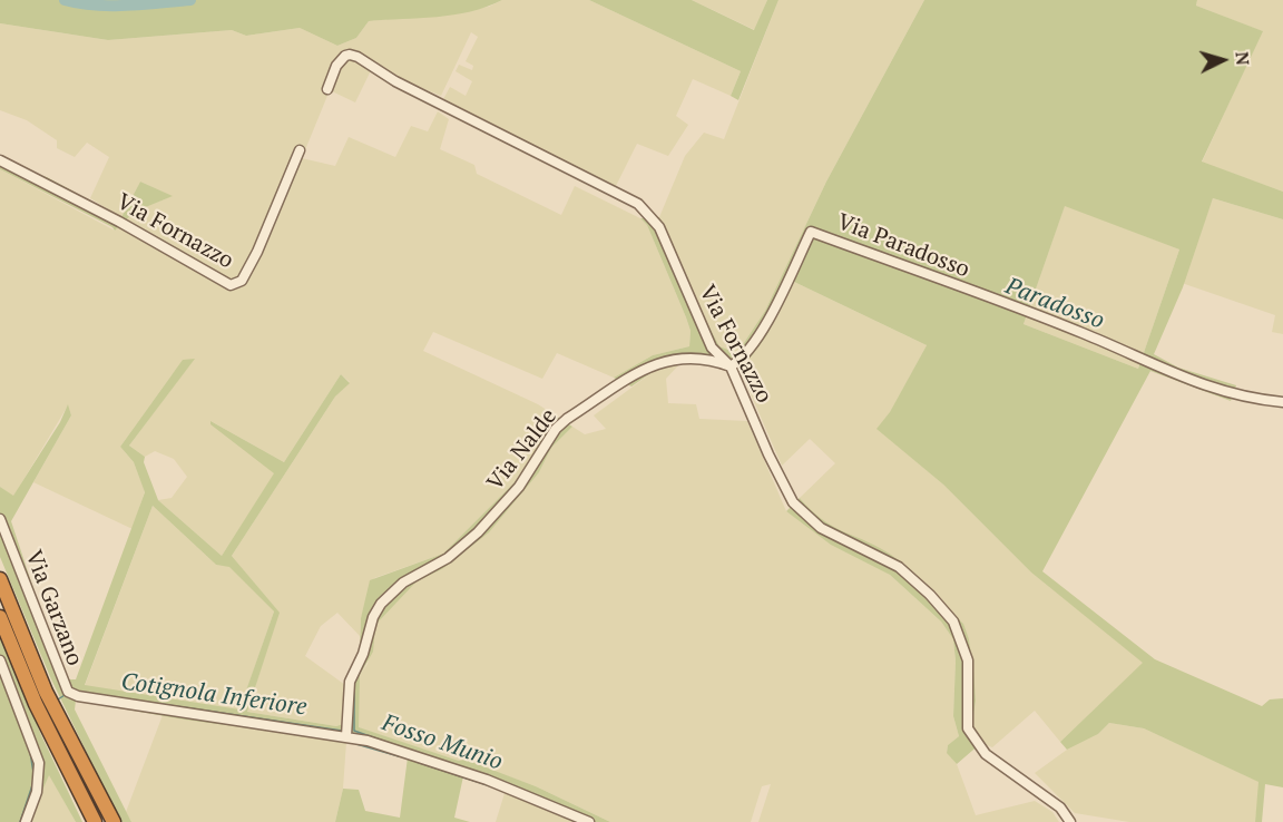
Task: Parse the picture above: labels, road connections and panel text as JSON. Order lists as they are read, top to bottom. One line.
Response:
{"streets":{"street":["Via Fornazzo","Via Paradosso","Via Nalde","Via Garzano"]},"crossings":[["Via Fornazzo","Via Paradosso"],["Via Fornazzo","Via Nalde"],["Via Paradosso","Via Nalde"],["Via Nalde","Via Garzano"]],"water":["Paradosso","Cotignola Inferiore","Fosso Munio"],"north":"right"}
